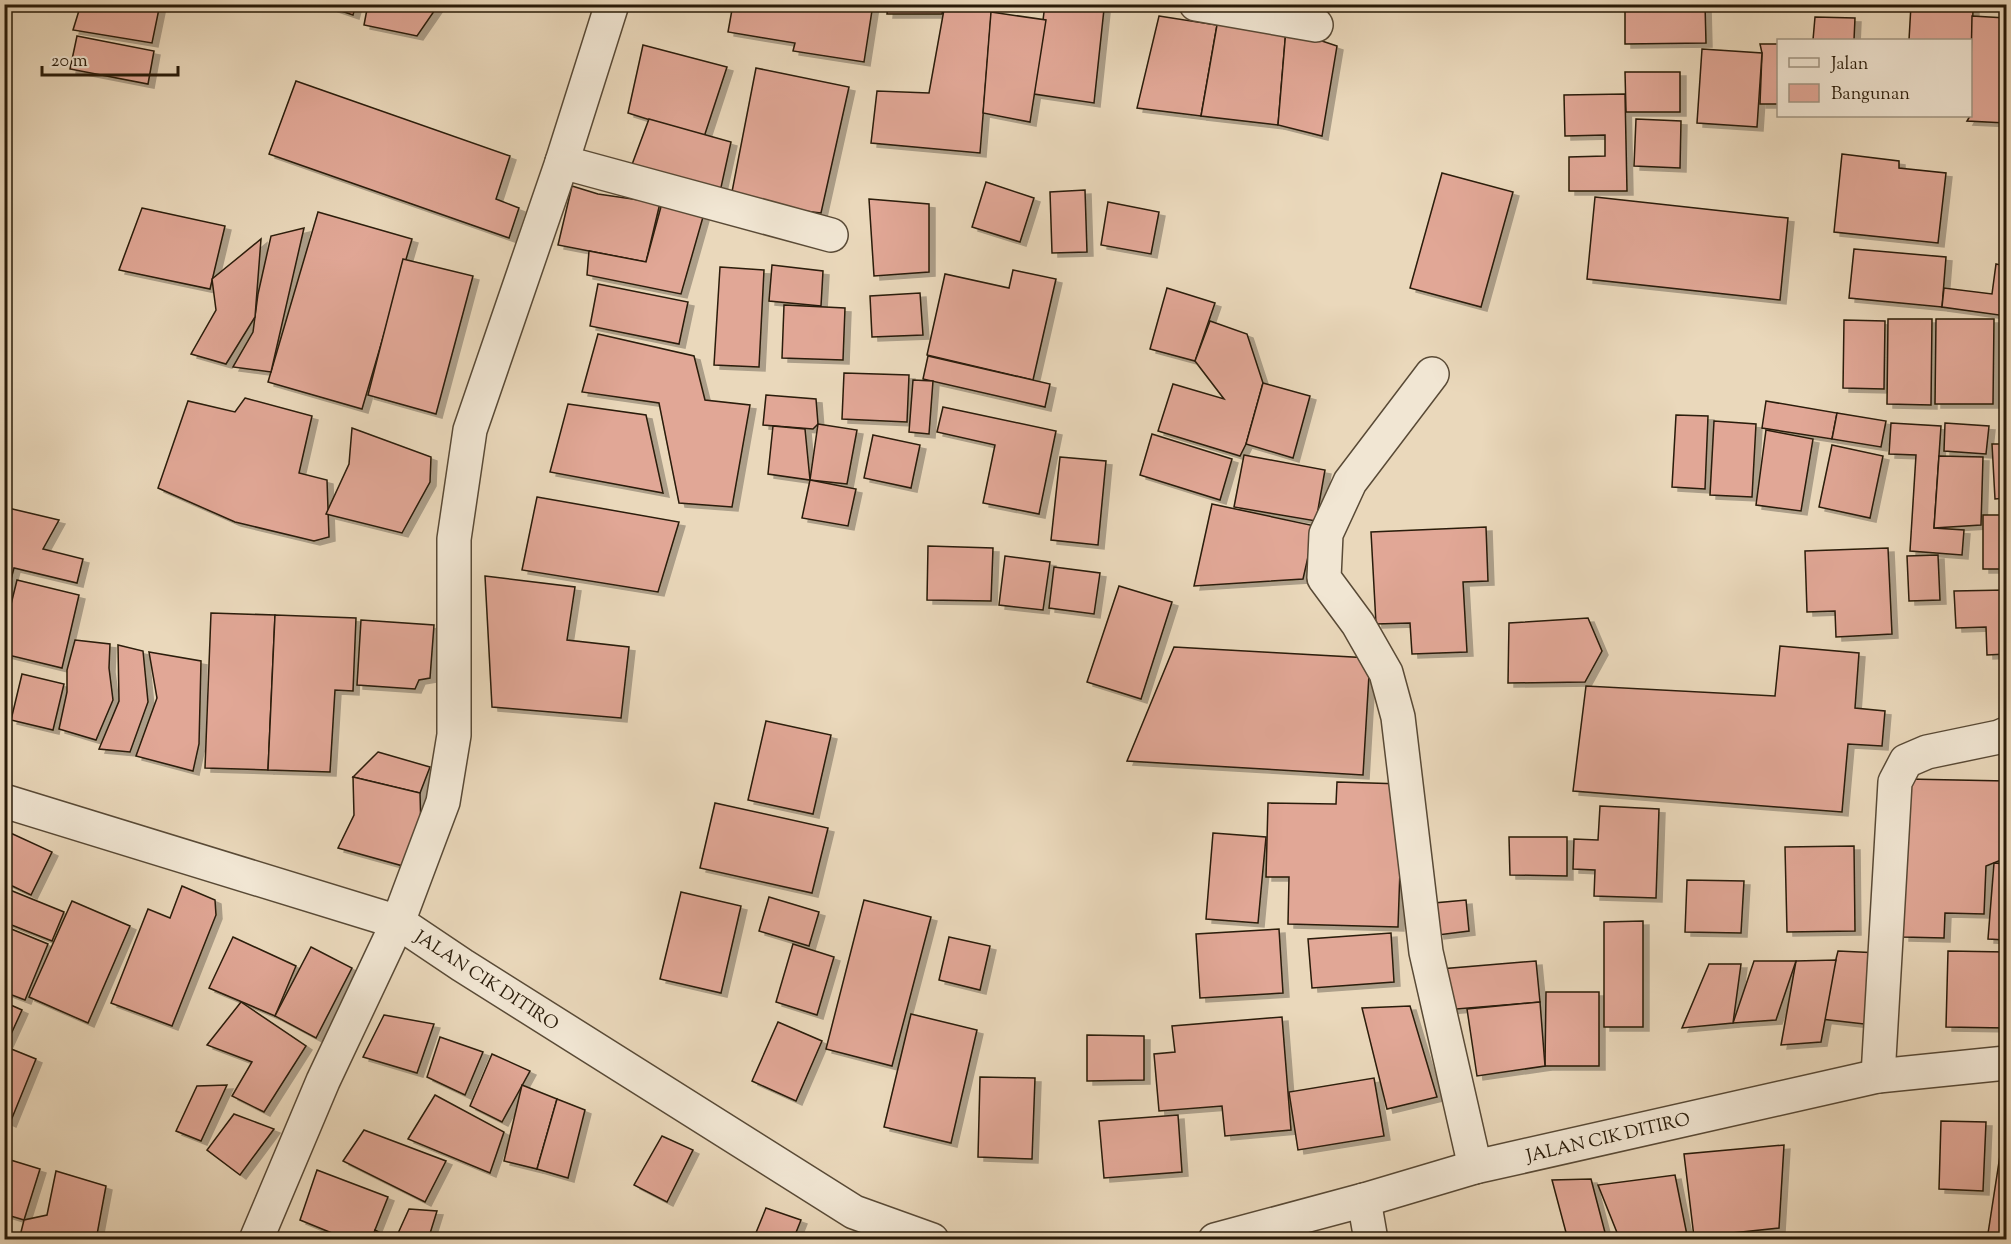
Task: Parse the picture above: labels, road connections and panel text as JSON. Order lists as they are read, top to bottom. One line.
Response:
{"streets":{"street":["JALAN CIK DITIRO"]},"legend":["Jalan","Bangunan"],"scale_bar":"20 m"}
